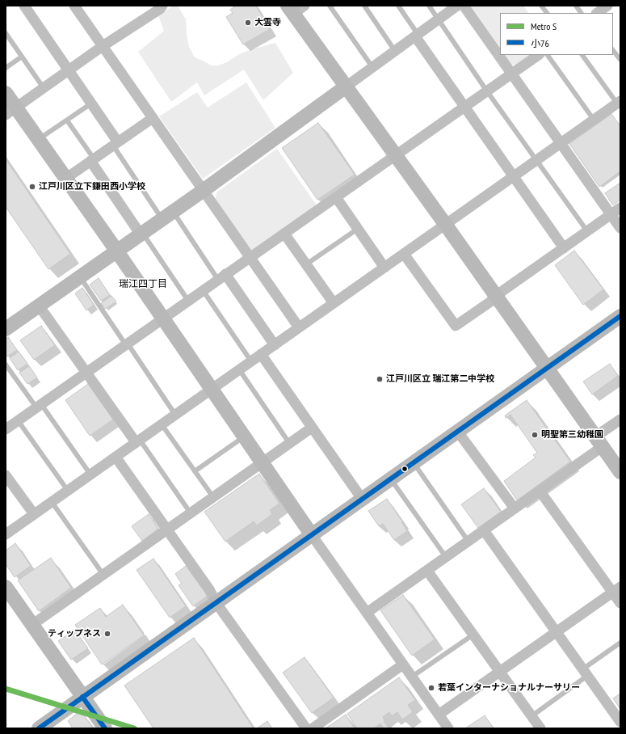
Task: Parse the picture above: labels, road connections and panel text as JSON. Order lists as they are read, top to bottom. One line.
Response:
{"districts":["瑞江四丁目"],"places":["大雲寺","江戸川区立下鎌田西小学校","江戸川区立 瑞江第二中学校","明聖第三幼稚園","ティップネス","若葉インターナショナルナーサリー"],"lines":["transit line 小76","metro line S"],"legend":["Metro S","小76"]}
